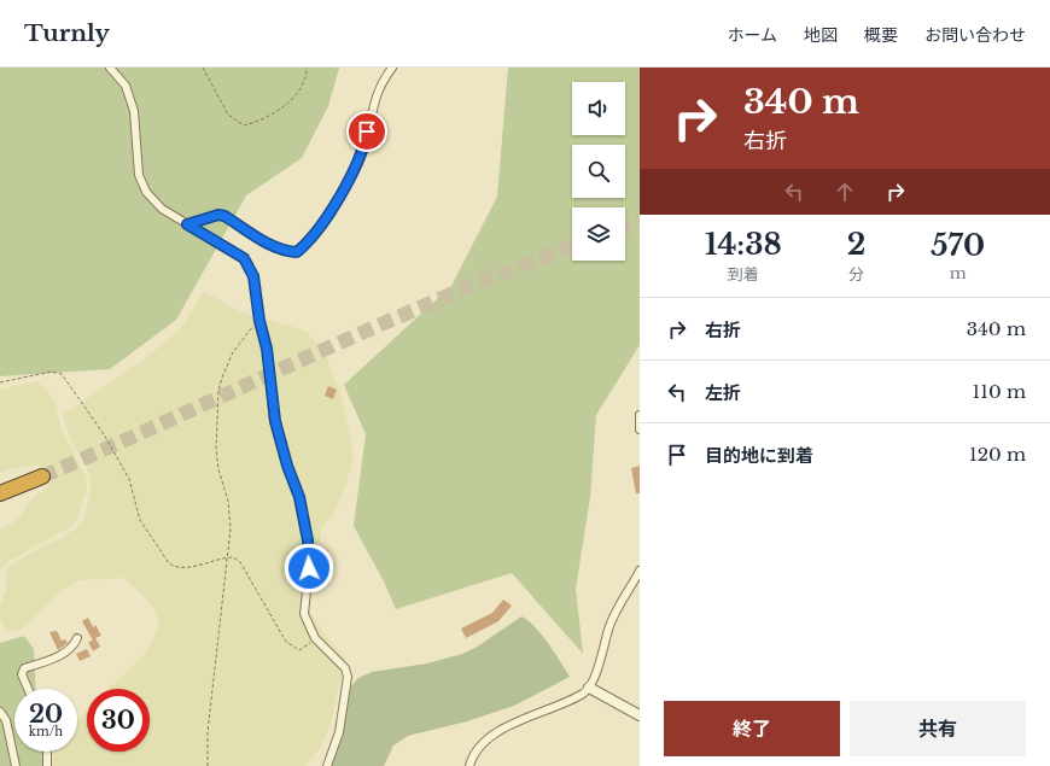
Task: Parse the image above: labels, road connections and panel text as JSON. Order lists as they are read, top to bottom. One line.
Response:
{"page":{"header":"Turnly","nav":["ホーム","地図","概要","お問い合わせ"],"turn":["340 m","右折"],"eta":["14:38","到着","2","分","570","m"],"list":[{"name":"右折","value":"340 m"},{"name":"左折","value":"110 m"},{"name":"目的地に到着","value":"120 m"}],"speed":"20 km/h","limit":"30","buttons":["終了","共有"]}}
